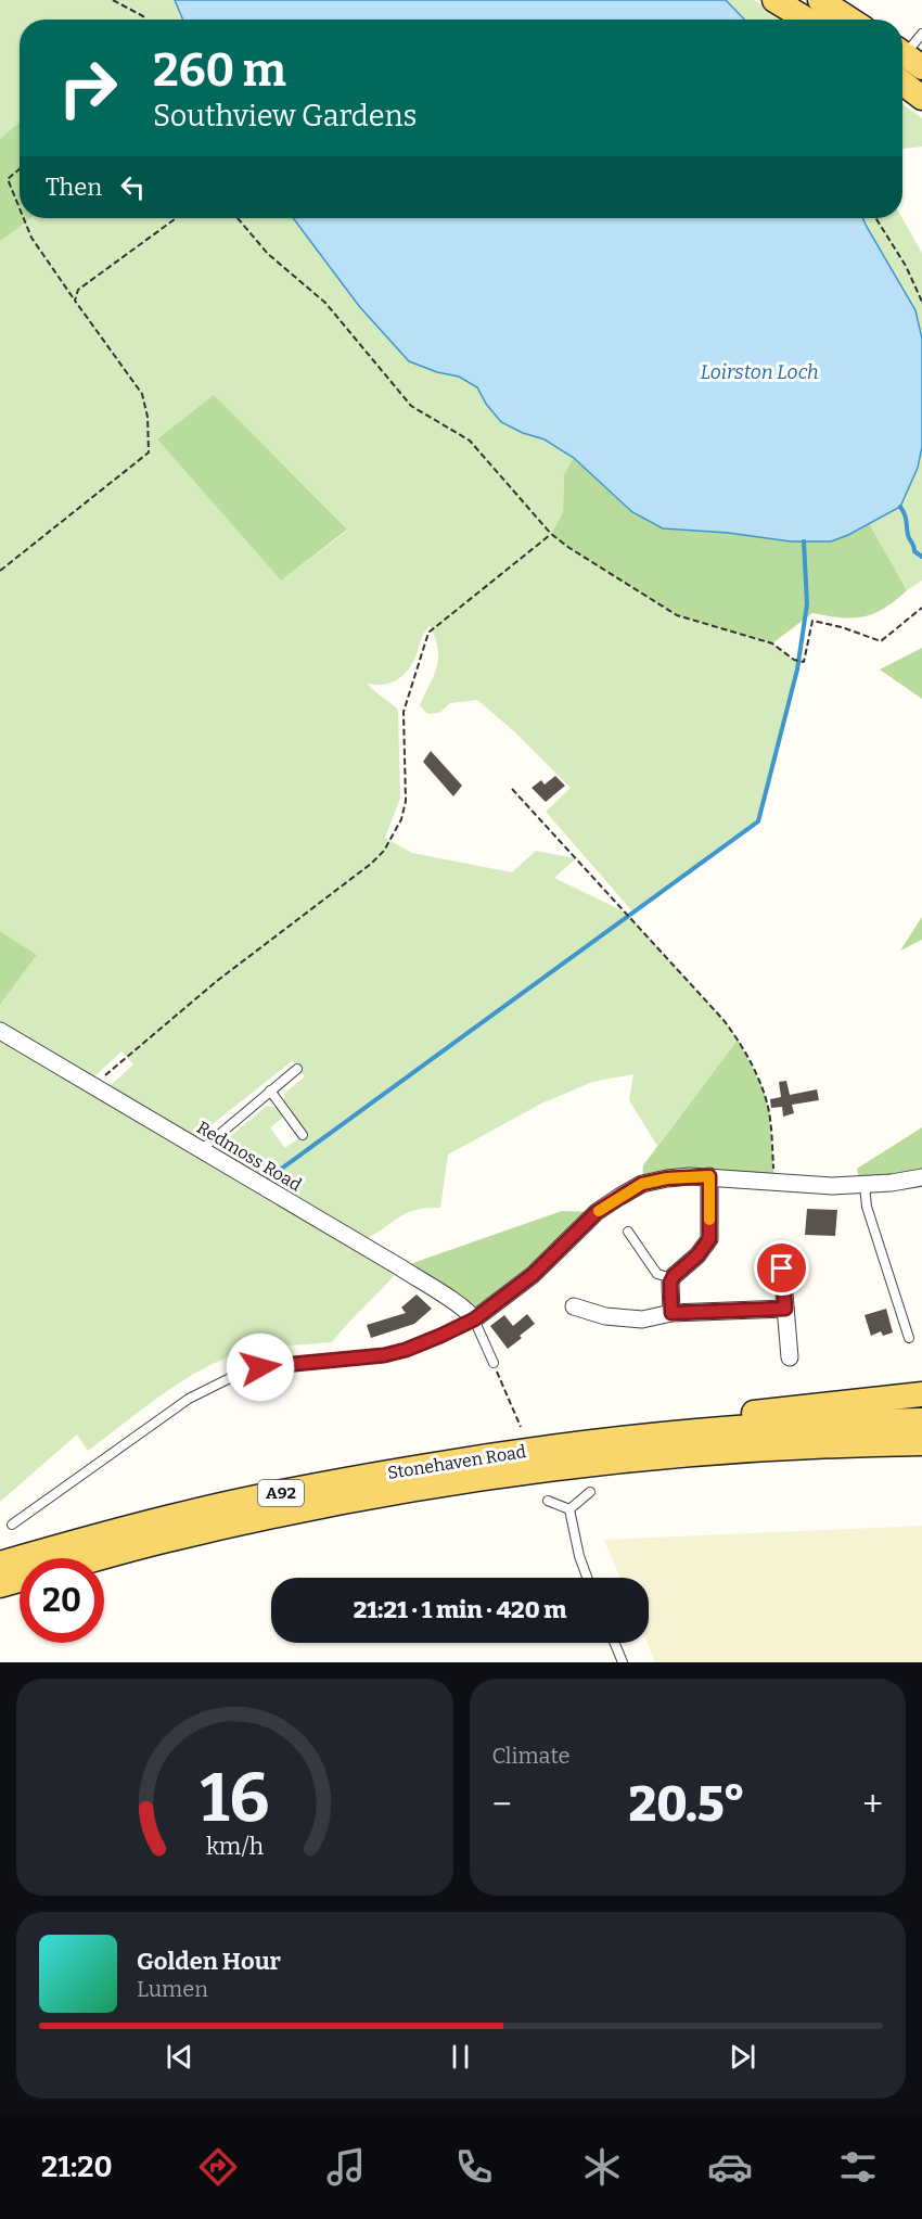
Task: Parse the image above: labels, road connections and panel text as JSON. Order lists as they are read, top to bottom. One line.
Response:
{"streets":{"main road":["Stonehaven Road","A92"],"street":["Redmoss Road"]},"crossings":[["Stonehaven Road","A92"]],"water":["Loirston Loch"],"page":{"turn":["260 m","Southview Gardens"],"then":"Then","limit":"20","trip":"21:21 · 1 min · 420 m","tile":"Climate","heat":["−","20.5°","+"],"song":["Golden Hour","Lumen"],"tabs":"21:20","gauge":["16","km/h"]}}
